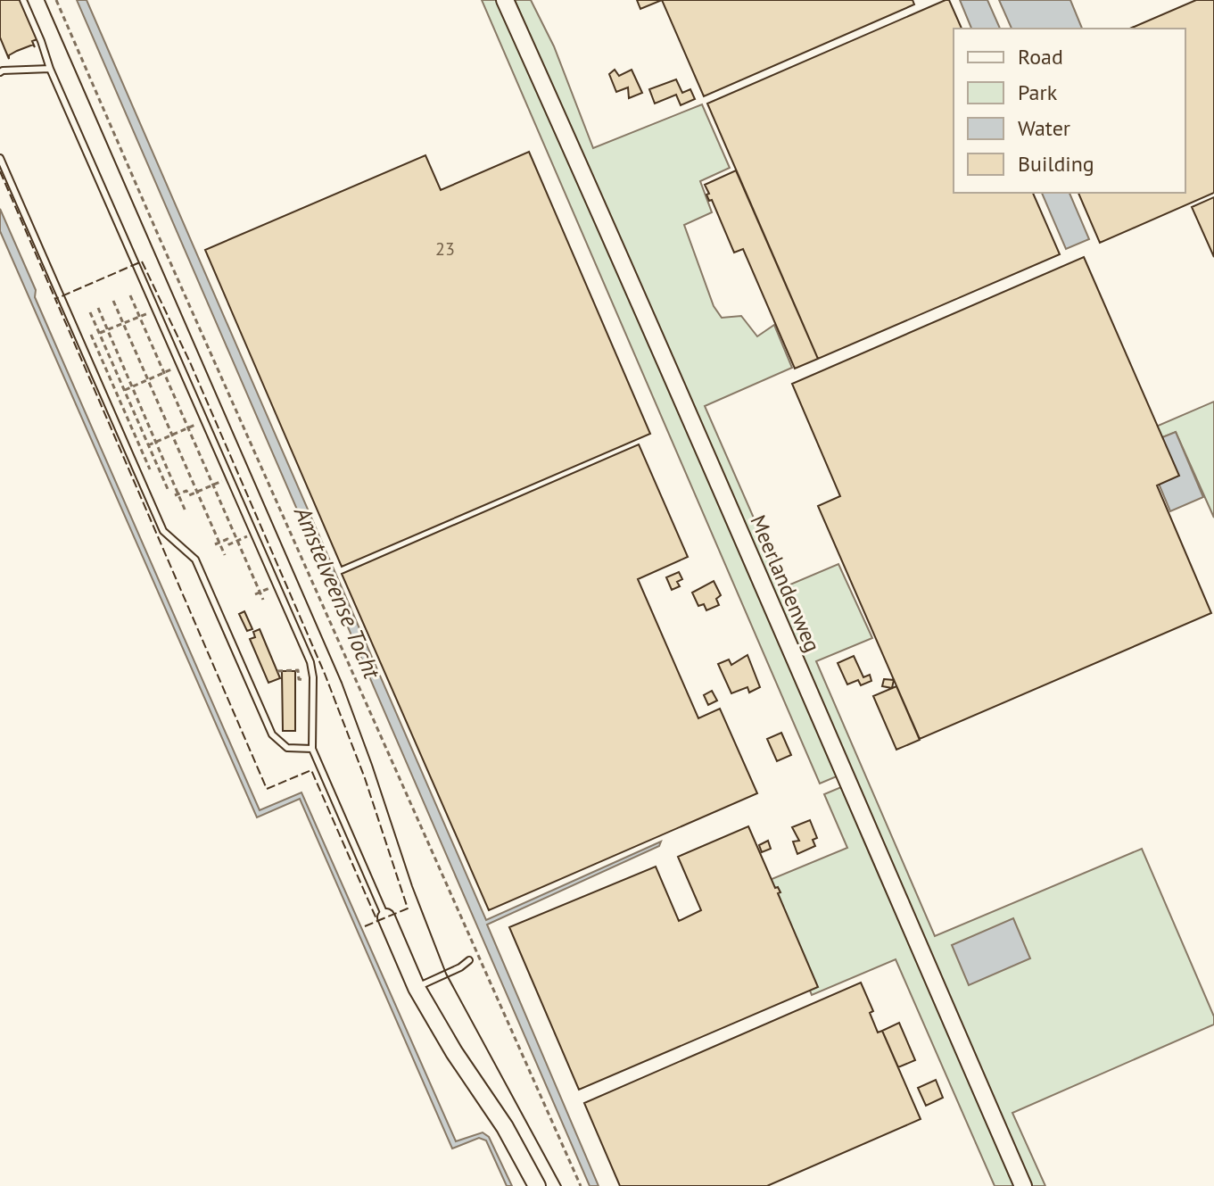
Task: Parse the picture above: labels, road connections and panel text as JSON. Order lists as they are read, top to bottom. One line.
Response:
{"streets":{"street":["Meerlandenweg"]},"water":["Amstelveense Tocht"],"house_numbers":["23"],"legend":["Road","Park","Water","Building"]}
